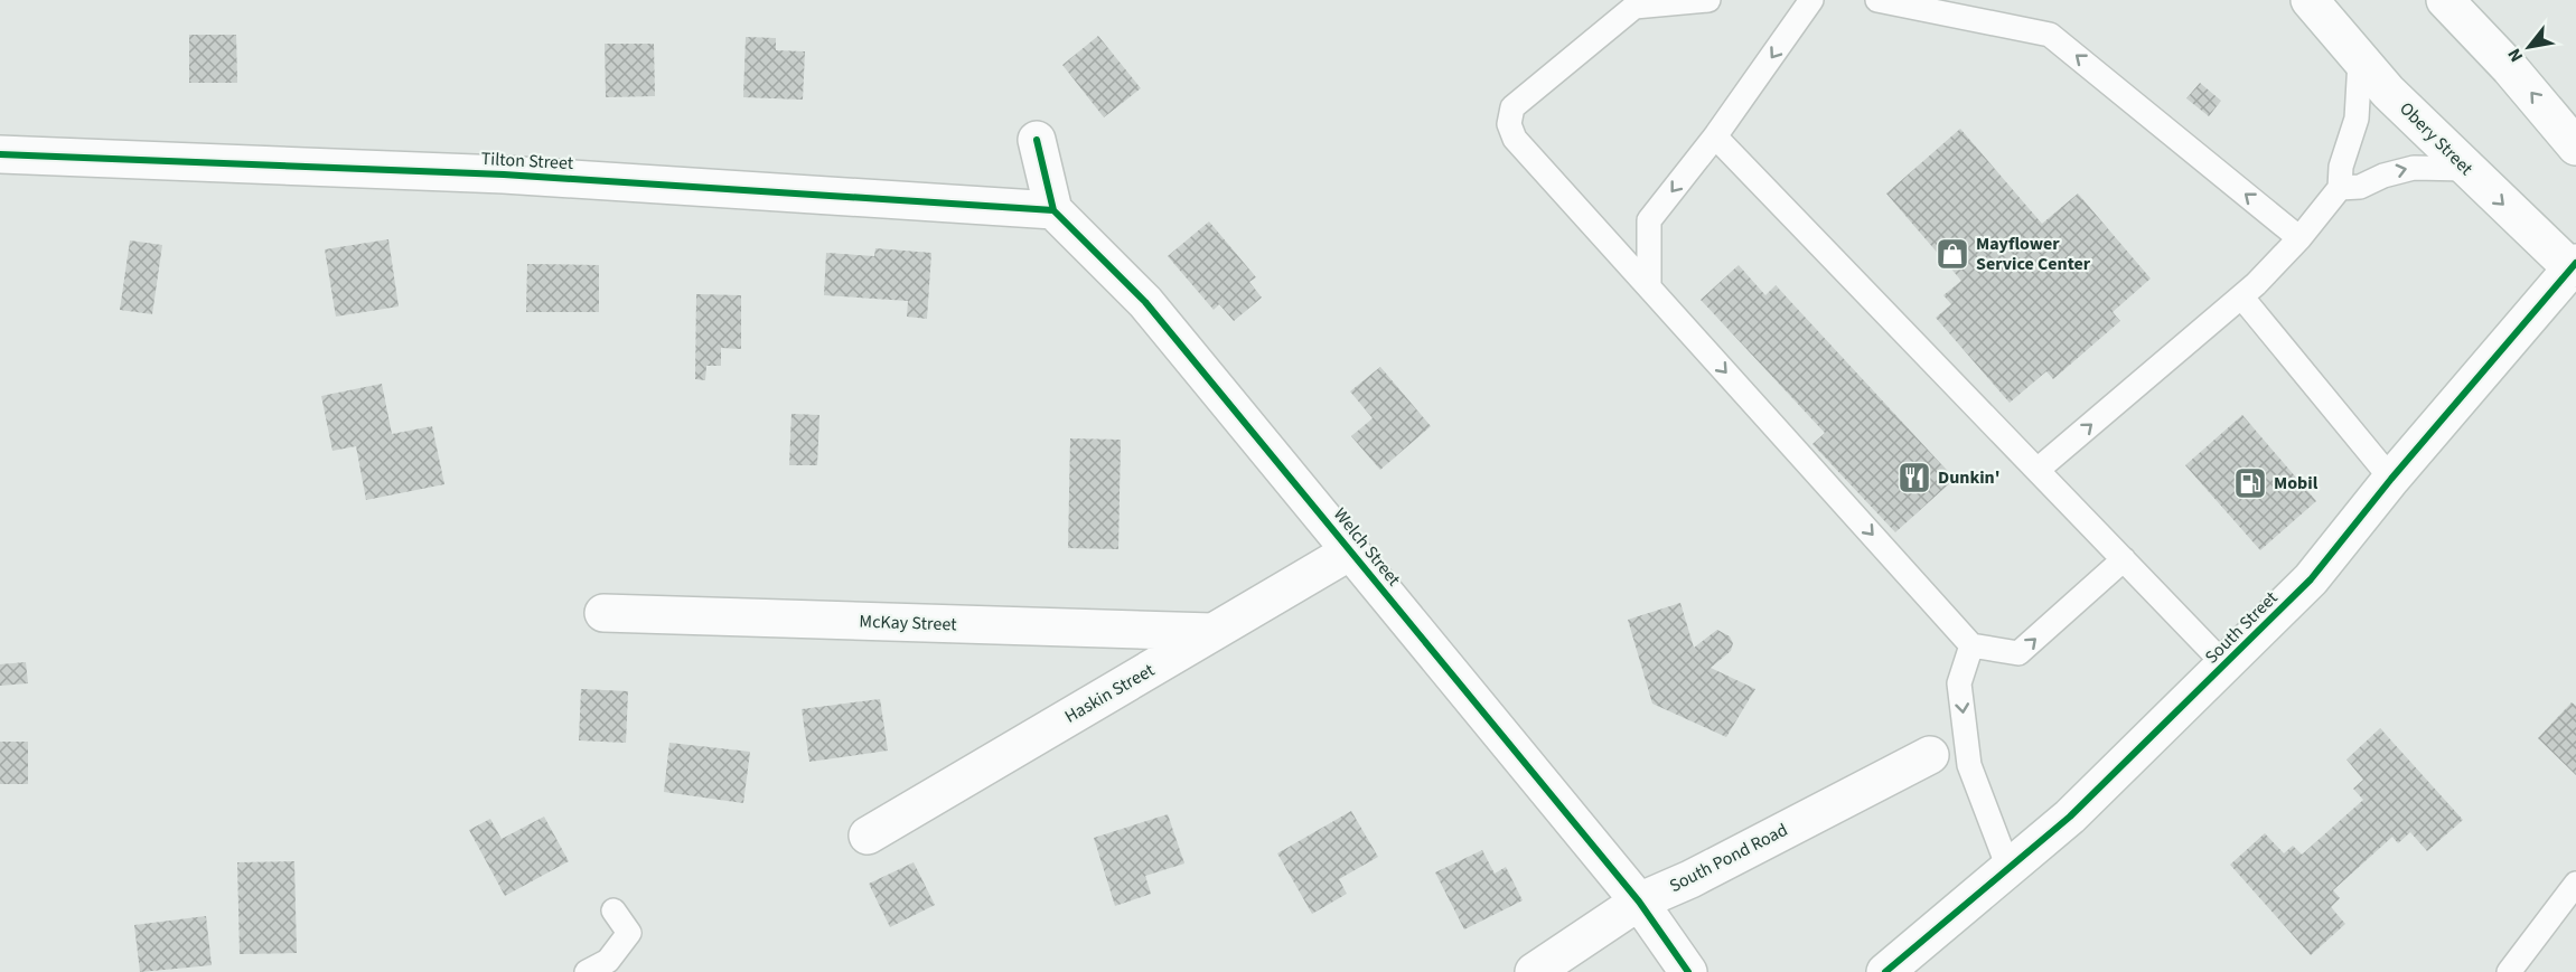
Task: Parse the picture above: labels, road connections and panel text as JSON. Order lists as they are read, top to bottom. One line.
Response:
{"streets":{"street":["Obery Street","Tilton Street","Welch Street","McKay Street","South Street","Haskin Street","South Pond Road"]},"crossings":[["Obery Street","South Street"],["Tilton Street","Welch Street"],["Welch Street","Haskin Street"],["Welch Street","South Pond Road"],["McKay Street","Haskin Street"]],"places":{"shop":["Mayflower Service Center"],"restaurant":["Dunkin'"],"fuel station":["Mobil"]},"north":"bottom left"}
